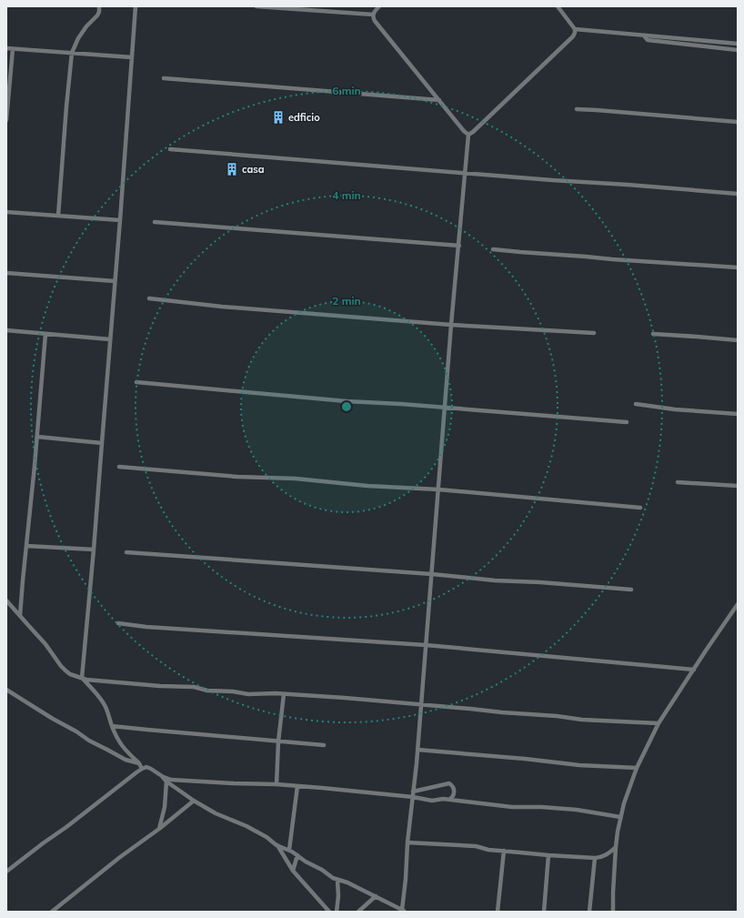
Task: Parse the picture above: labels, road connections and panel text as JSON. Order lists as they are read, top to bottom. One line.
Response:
{"places":{"building":["edficio","casa"]},"rings":["6 min","4 min","2 min"]}
